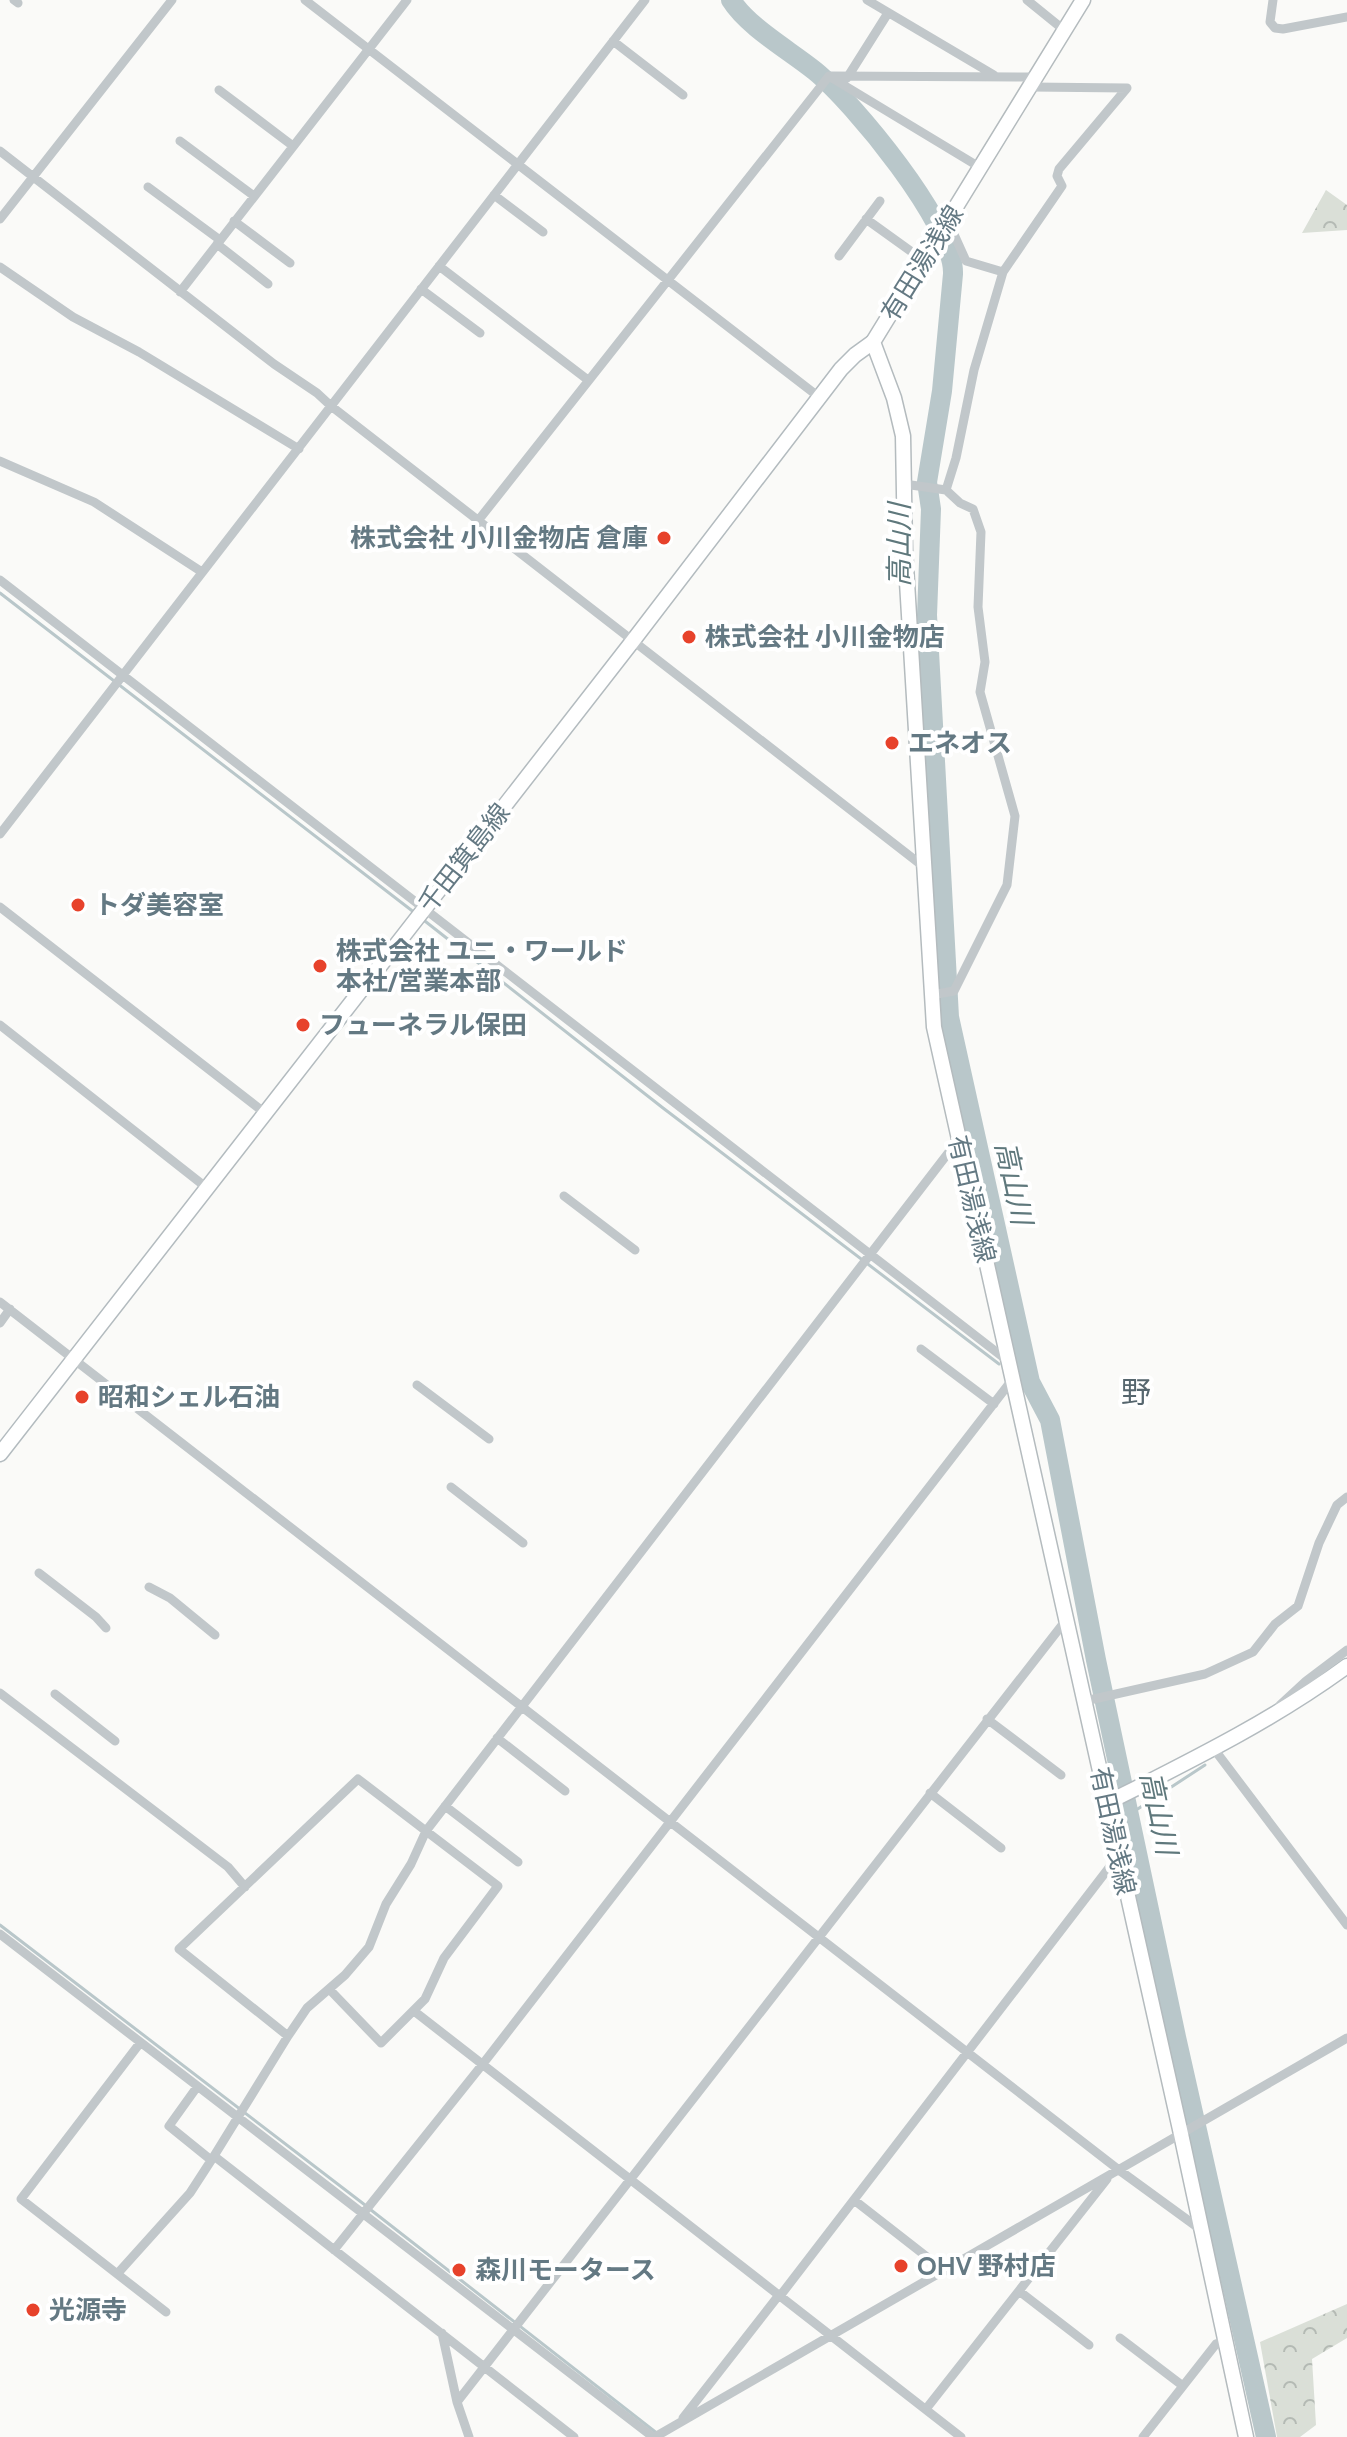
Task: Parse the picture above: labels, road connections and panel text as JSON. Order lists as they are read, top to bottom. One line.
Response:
{"streets":{"main road":["有田湯浅線","千田箕島線"]},"crossings":[["有田湯浅線","千田箕島線"]],"districts":["野"],"water":["高山川"],"places":["株式会社 小川金物店 倉庫","株式会社 小川金物店","エネオス","トダ美容室","株式会社 ユニ・ワールド 本社/営業本部","フューネラル保田","昭和シェル石油","OHV 野村店","森川モータース","光源寺"]}
